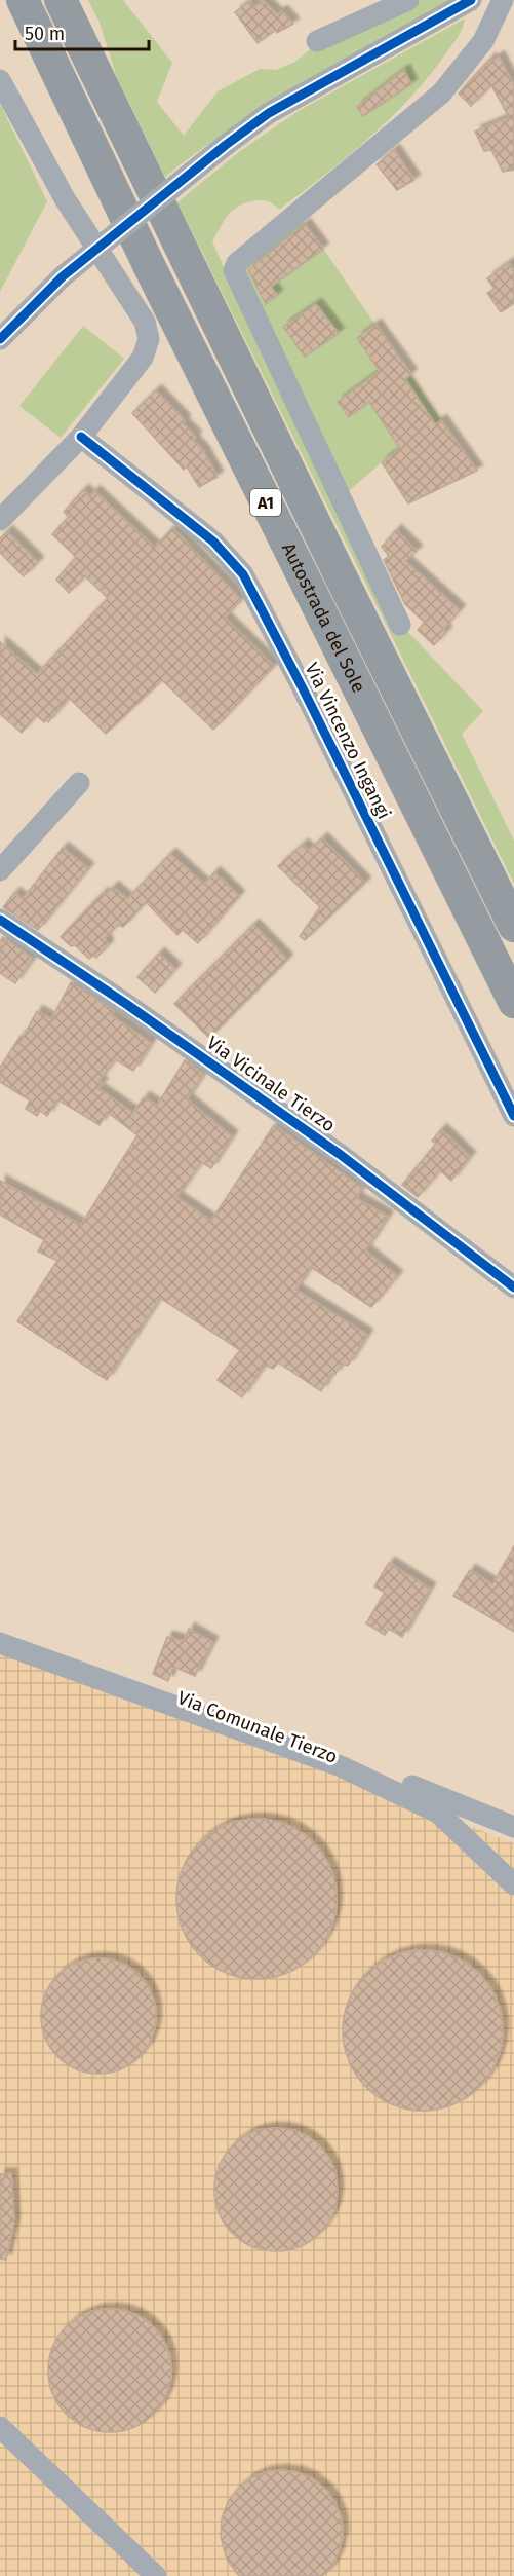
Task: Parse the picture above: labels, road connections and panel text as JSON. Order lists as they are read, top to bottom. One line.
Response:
{"streets":{"highway":["A1","Autostrada del Sole"],"street":["Via Vincenzo Ingangi","Via Vicinale Tierzo","Via Comunale Tierzo"]},"scale_bar":"50 m"}
